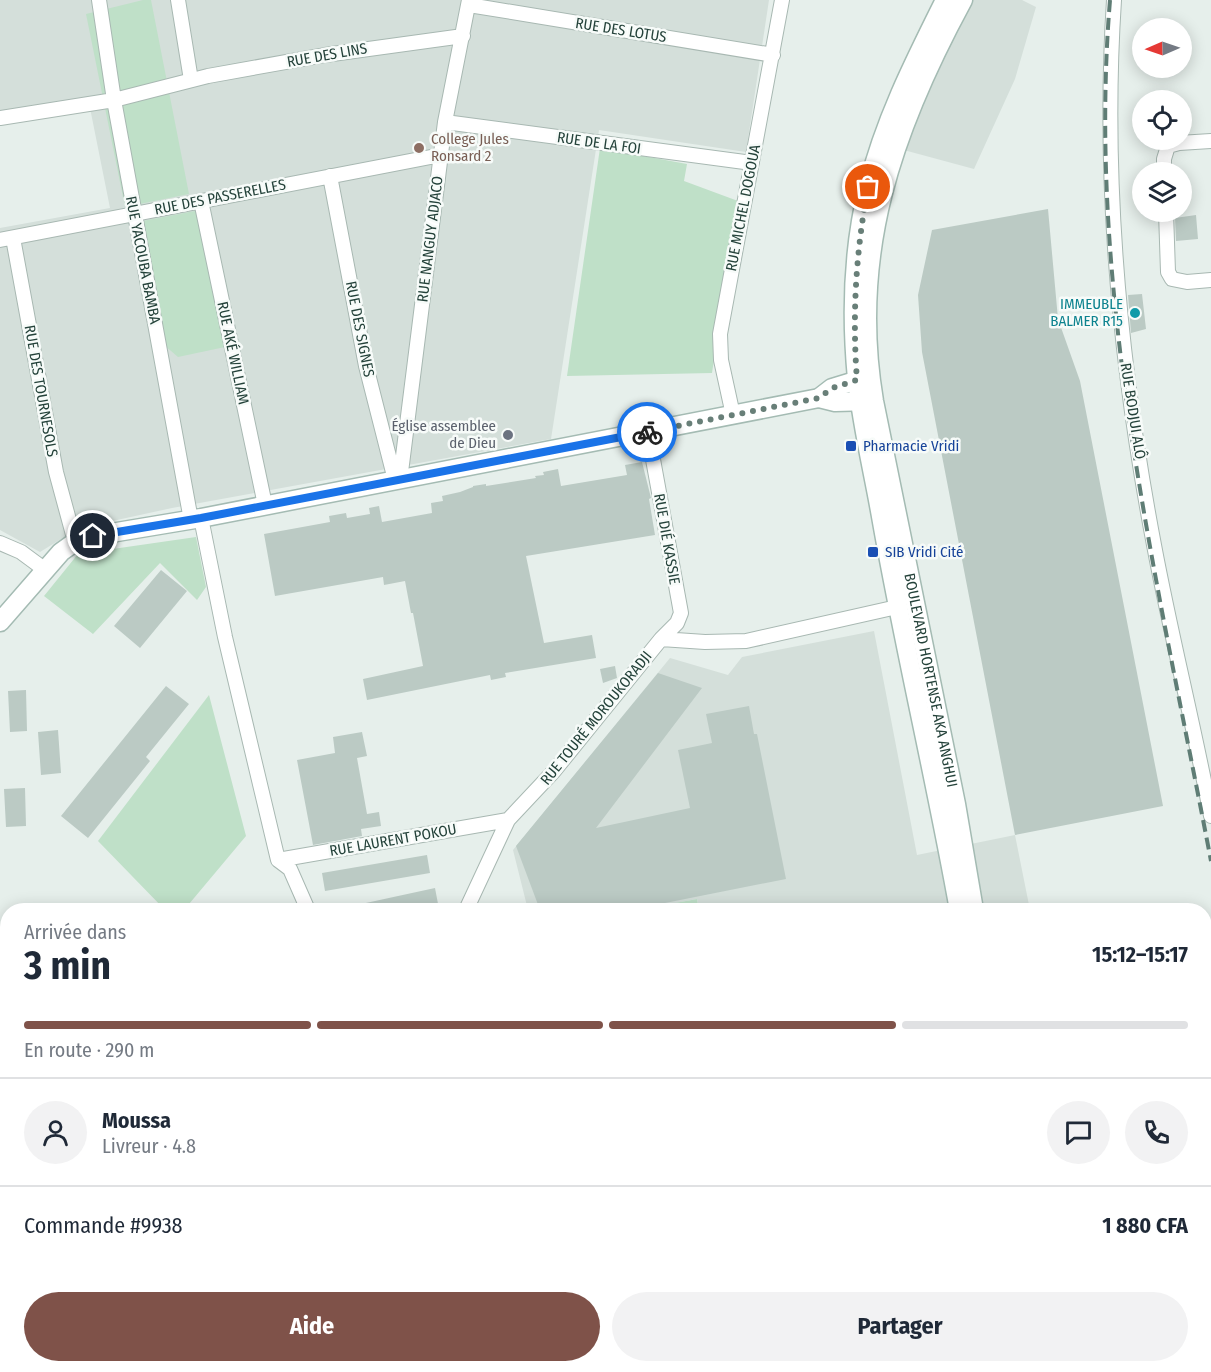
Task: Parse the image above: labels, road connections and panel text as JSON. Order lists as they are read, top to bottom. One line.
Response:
{"streets":{"main road":["BOULEVARD HORTENSE AKA ANGHUI"],"street":["RUE DES LOTUS","RUE DES LINS","RUE DE LA FOI","RUE DES PASSERELLES","RUE MICHEL DOGOUA","RUE NANGUY ADJACO","RUE YACOUBA BAMBA","RUE DES SIGNES","RUE AKÉ WILLIAM","RUE DES TOURNESOLS","RUE BODJUI ALÔ","RUE DIÉ KASSIE","RUE TOURÉ MOROUKORADJI","RUE LAURENT POKOU"]},"crossings":[["RUE DES LOTUS","RUE MICHEL DOGOUA"],["RUE DES LOTUS","RUE NANGUY ADJACO"],["RUE DES LINS","RUE NANGUY ADJACO"],["RUE DES LINS","RUE YACOUBA BAMBA"],["RUE DE LA FOI","RUE MICHEL DOGOUA"],["RUE DE LA FOI","RUE NANGUY ADJACO"],["RUE DES PASSERELLES","RUE NANGUY ADJACO"],["RUE DES PASSERELLES","RUE YACOUBA BAMBA"],["RUE DES PASSERELLES","RUE DES SIGNES"],["RUE DES PASSERELLES","RUE AKÉ WILLIAM"],["RUE DES PASSERELLES","RUE DES TOURNESOLS"],["RUE NANGUY ADJACO","RUE DES SIGNES"],["RUE DIÉ KASSIE","RUE TOURÉ MOROUKORADJI"],["BOULEVARD HORTENSE AKA ANGHUI","RUE TOURÉ MOROUKORADJI"],["RUE TOURÉ MOROUKORADJI","RUE LAURENT POKOU"]],"places":{"other":["College Jules Ronsard 2","IMMEUBLE BALMER R15","Église assemblee de Dieu"],"transit":["Pharmacie Vridi","SIB Vridi Cité"]},"north":"left","page":{"heading":["3 min","Arrivée dans","15:12–15:17"],"panel":["Moussa","Livreur · 4.8","Commande #9938","1 880 CFA"],"bar":"En route · 290 m","buttons":["Aide","Partager"]}}
